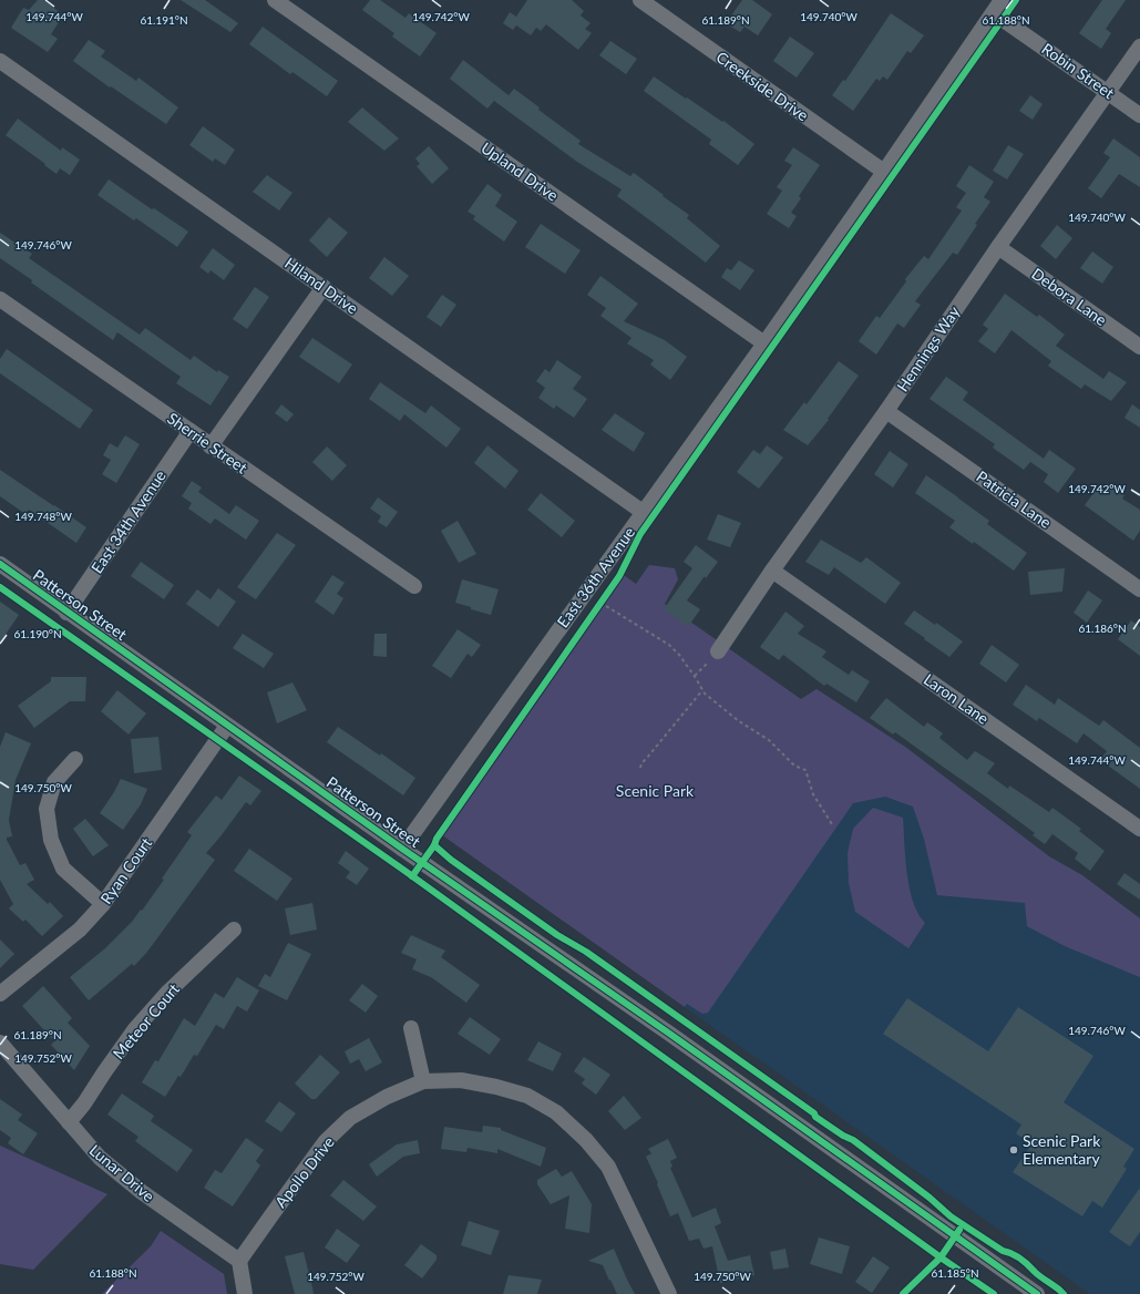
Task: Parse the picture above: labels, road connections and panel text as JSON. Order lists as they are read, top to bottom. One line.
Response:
{"streets":{"street":["Robin Street","Creekside Drive","Upland Drive","Hiland Drive","Debora Lane","Hennings Way","Sherrie Street","Patricia Lane","East 34th Avenue","East 36th Avenue","Patterson Street","Laron Lane","Ryan Court","Meteor Court","Apollo Drive","Lunar Drive"]},"crossings":[["Robin Street","Hennings Way"],["Robin Street","East 36th Avenue"],["Creekside Drive","East 36th Avenue"],["Upland Drive","East 36th Avenue"],["Hiland Drive","East 36th Avenue"],["Debora Lane","Hennings Way"],["Hennings Way","Patricia Lane"],["Hennings Way","Laron Lane"],["Sherrie Street","East 34th Avenue"],["East 34th Avenue","Patterson Street"],["East 36th Avenue","Patterson Street"],["Patterson Street","Ryan Court"],["Meteor Court","Lunar Drive"],["Apollo Drive","Lunar Drive"]],"parks":["Scenic Park"],"places":["Scenic Park Elementary"],"coordinates":["149.744°W","149.740°W","149.742°W","61.191°N","61.189°N","61.188°N","149.746°W","149.748°W","61.186°N","61.190°N","149.750°W","149.752°W","61.185°N"]}
